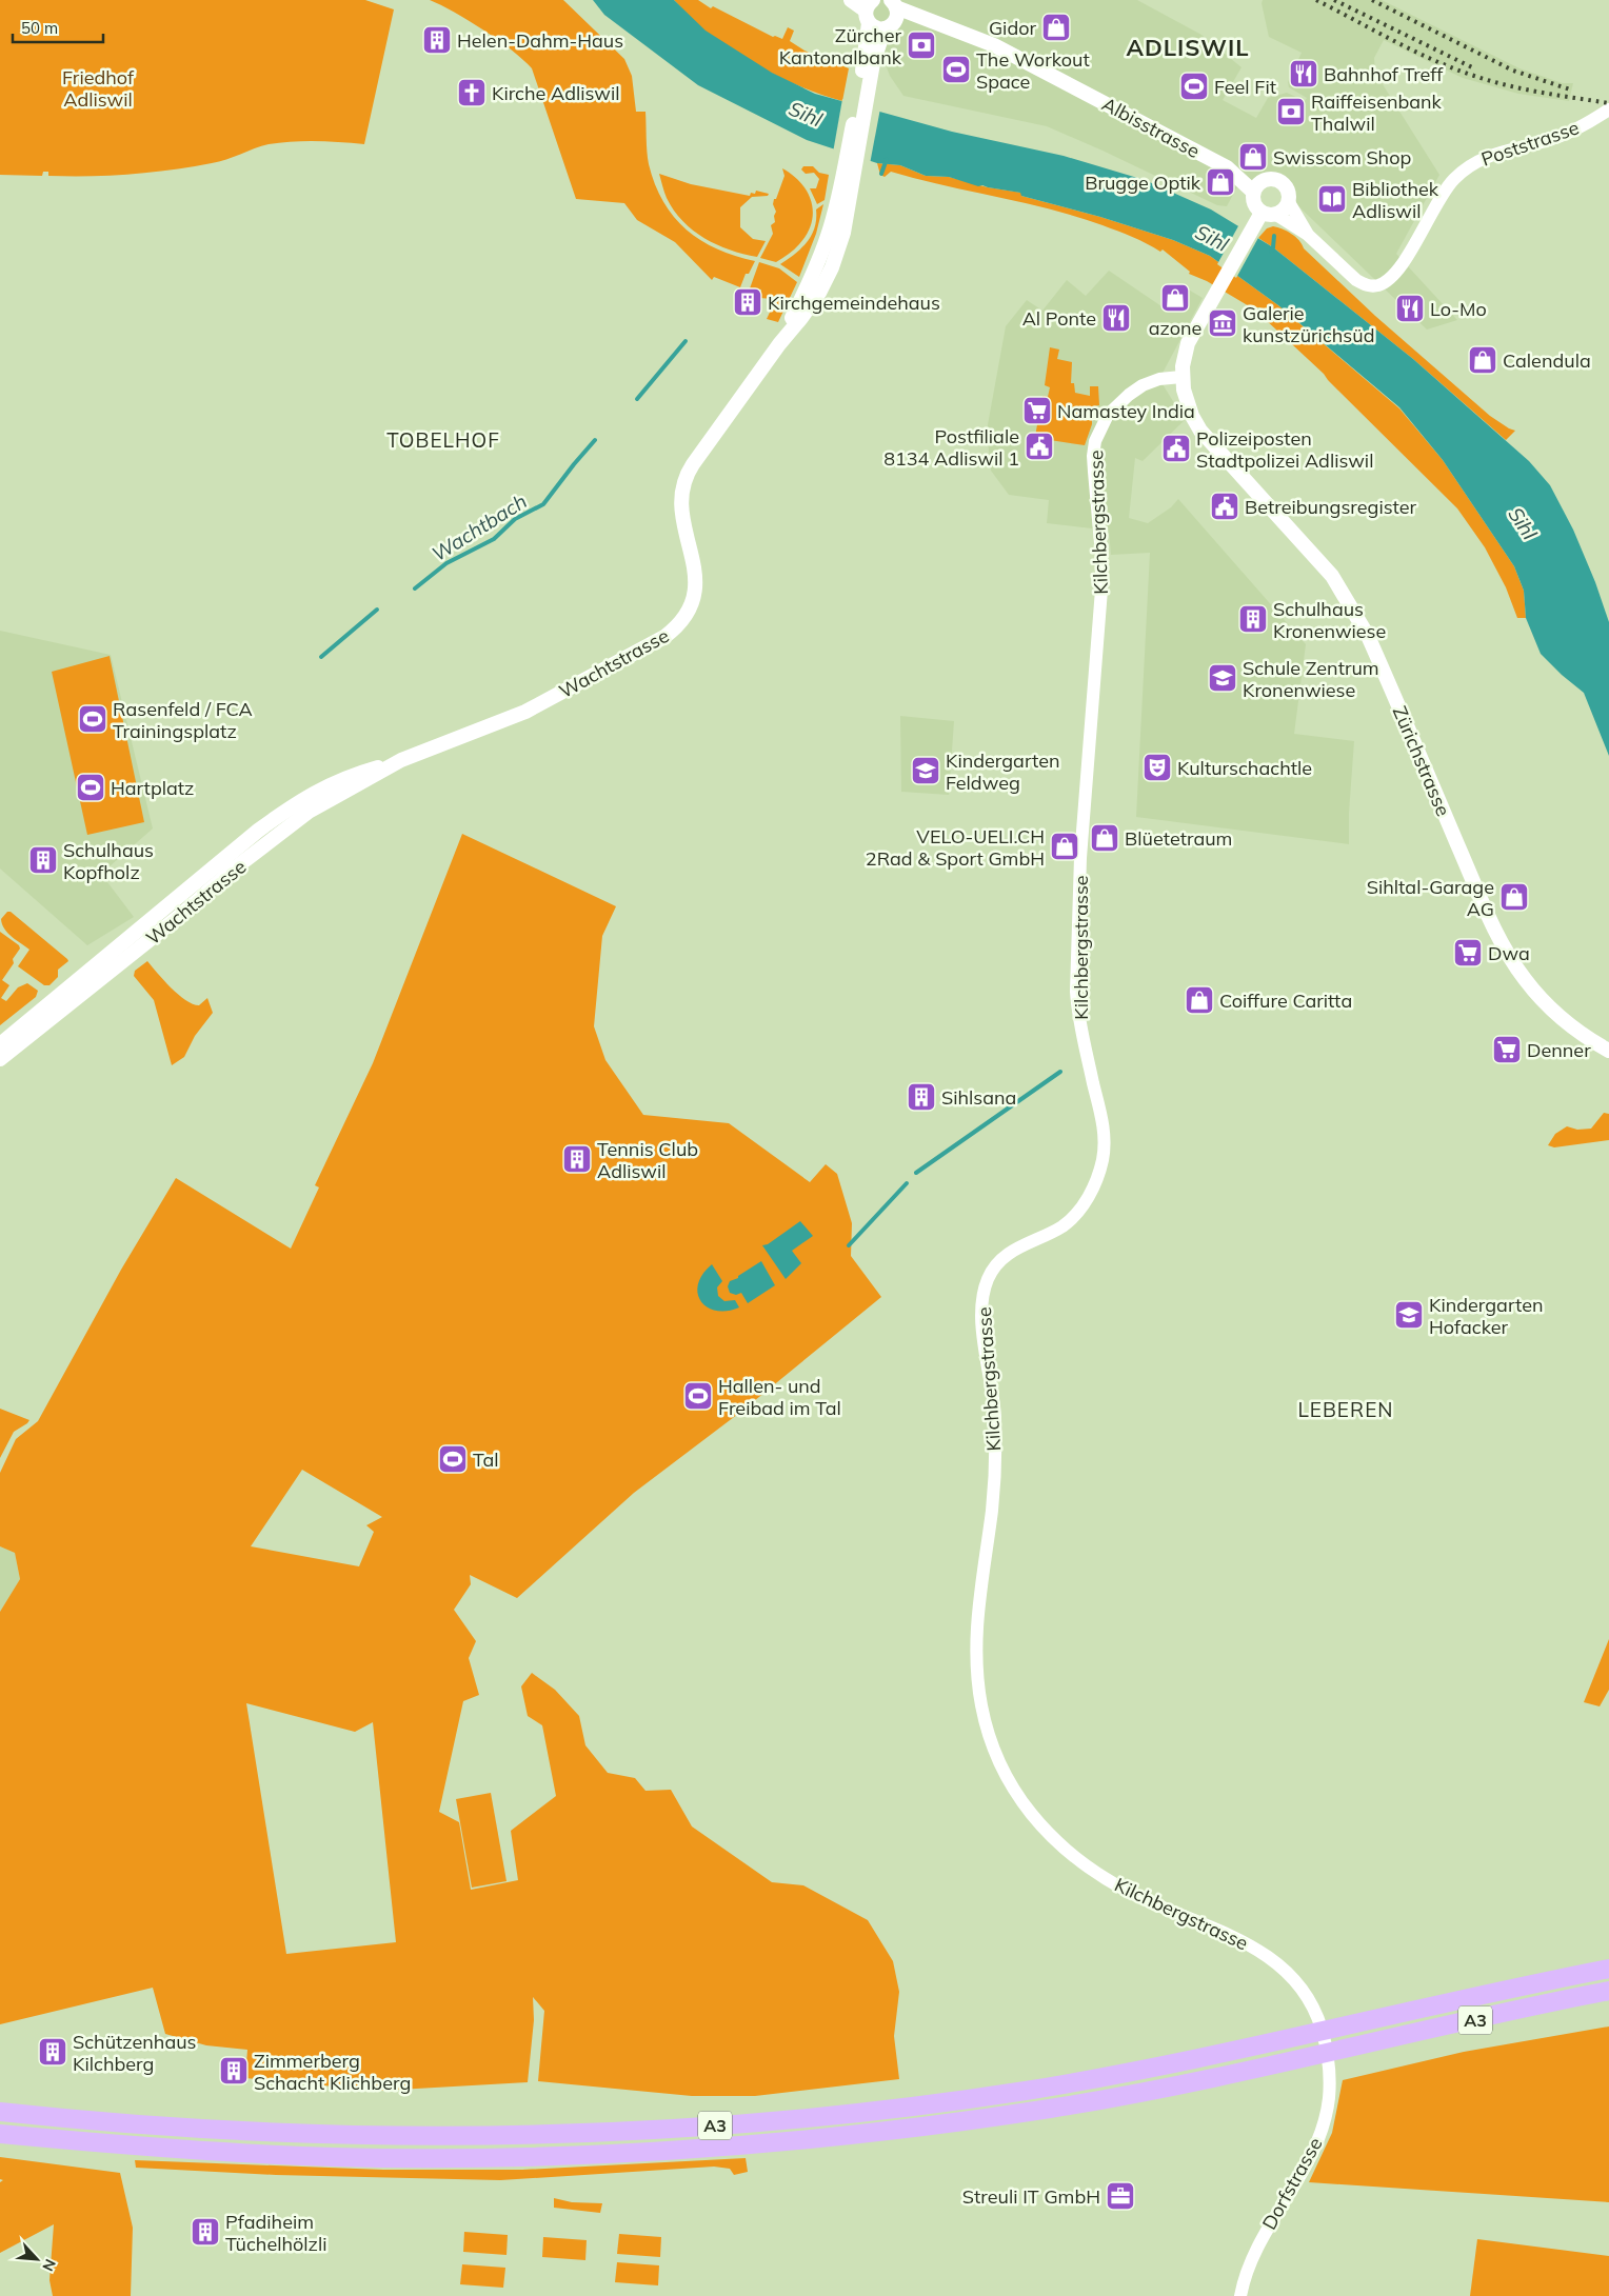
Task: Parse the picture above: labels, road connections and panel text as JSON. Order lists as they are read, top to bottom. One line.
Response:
{"streets":{"highway":["A3"],"main road":["Albisstrasse","Wachtstrasse","Zürichstrasse"],"street":["Poststrasse","Kilchbergstrasse","Dorfstrasse"]},"crossings":[["Albisstrasse","Poststrasse"],["Albisstrasse","Zürichstrasse"],["Poststrasse","Zürichstrasse"],["Kilchbergstrasse","Zürichstrasse"],["Kilchbergstrasse","Dorfstrasse"]],"districts":["ADLISWIL","TOBELHOF","LEBEREN"],"water":["Sihl","Wachtbach"],"parks":["Friedhof Adliswil"],"places":{"shop":["Gidor","Swisscom Shop","Brugge Optik","azone","Calendula","Blüetetraum","VELO-UELI.CH 2Rad & Sport GmbH","Sihltal-Garage AG","Coiffure Caritta"],"building":["Helen-Dahm-Haus","Kirchgemeindehaus","Schulhaus Kronenwiese","Schulhaus Kopfholz","Sihlsana","Tennis Club Adliswil","Schützenhaus Kilchberg","Zimmerberg Schacht Klichberg","Pfadiheim Tüchelhölzli"],"bank":["Zürcher Kantonalbank","Raiffeisenbank Thalwil"],"sports":["The Workout Space","Feel Fit","Rasenfeld / FCA Trainingsplatz","Hartplatz","Hallen- und Freibad im Tal","Tal"],"restaurant":["Bahnhof Treff","Lo-Mo","Al Ponte"],"church":["Kirche Adliswil"],"library":["Bibliothek Adliswil"],"museum":["Galerie kunstzürichsüd"],"supermarket":["Namastey India","Dwa","Denner"],"public building":["Postfiliale 8134 Adliswil 1","Polizeiposten Stadtpolizei Adliswil","Betreibungsregister"],"school or university":["Schule Zentrum Kronenwiese","Kindergarten Feldweg","Kindergarten Hofacker"],"theatre":["Kulturschachtle"],"office":["Streuli IT GmbH"]},"scale_bar":"50 m","north":"bottom right"}
